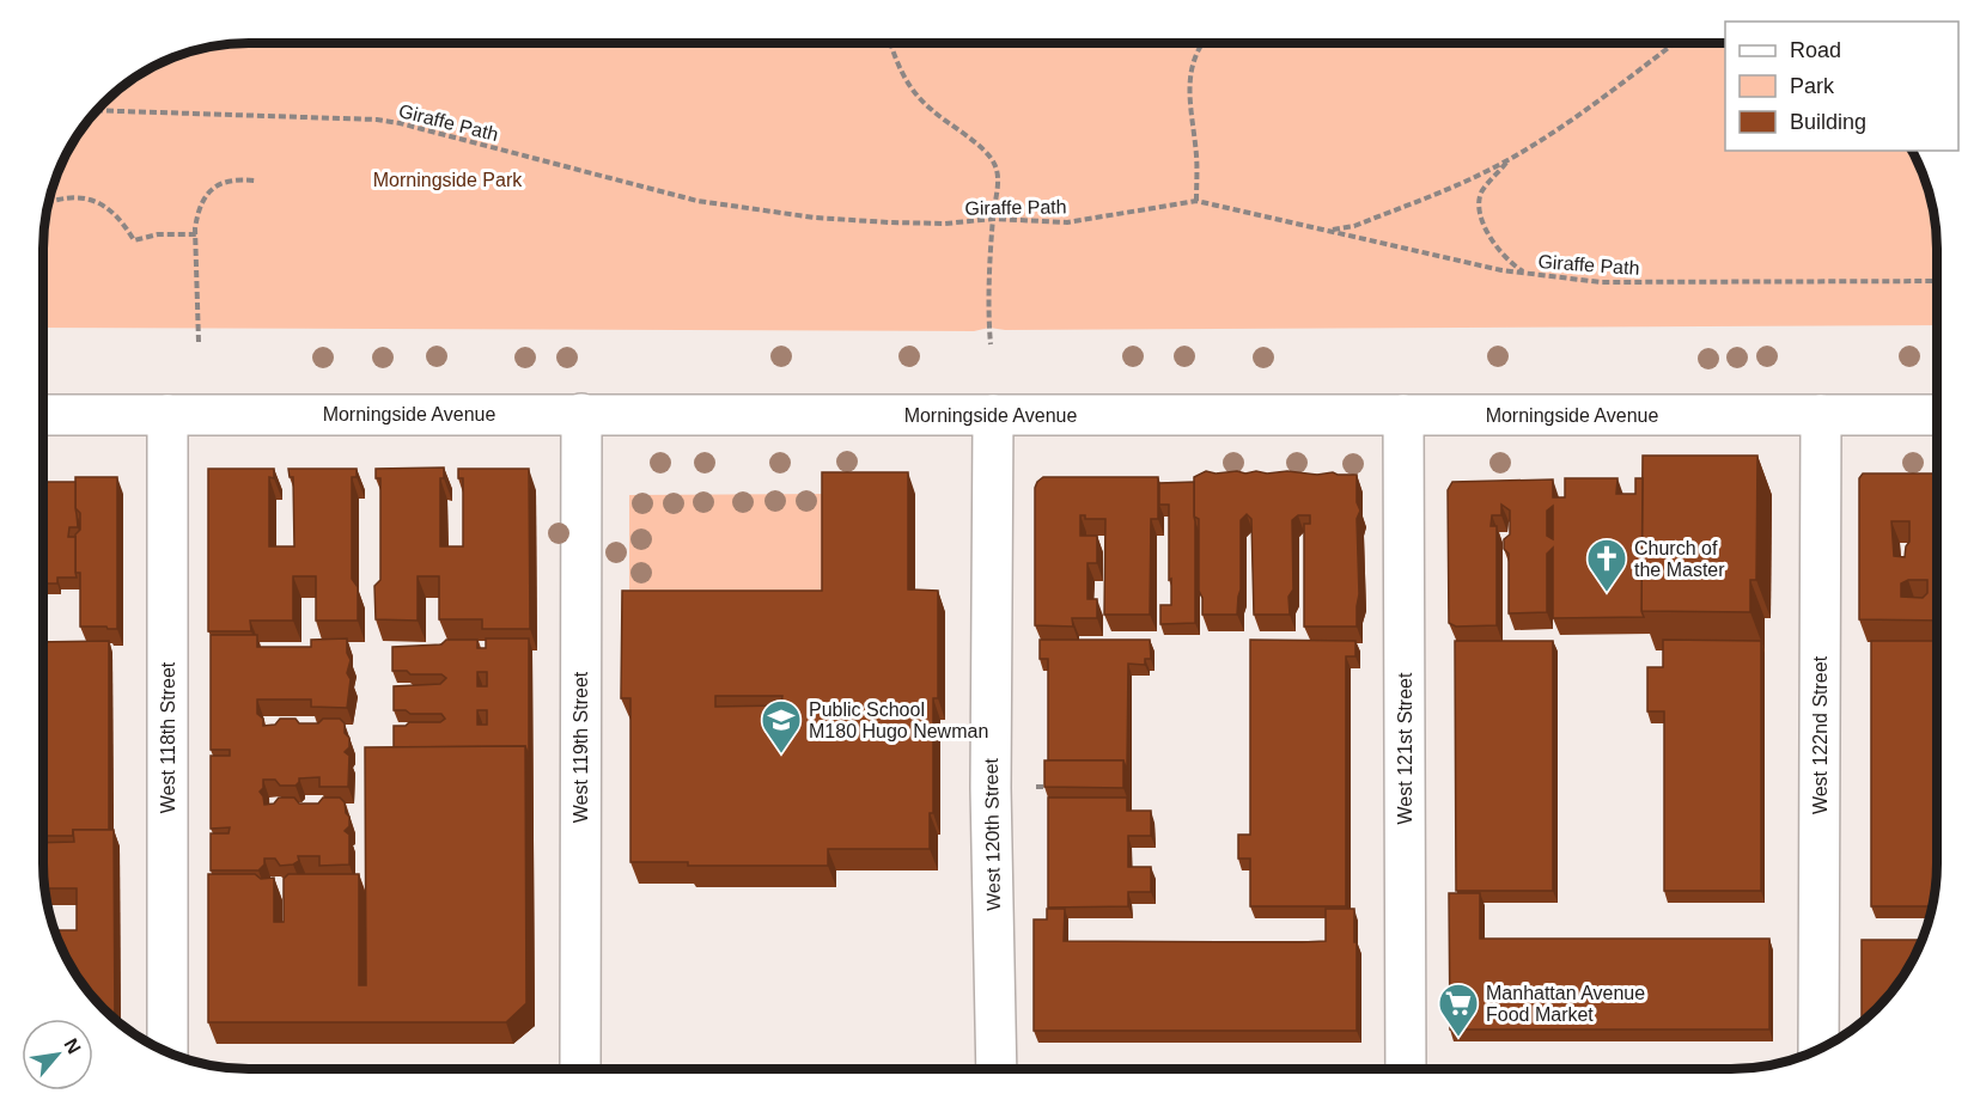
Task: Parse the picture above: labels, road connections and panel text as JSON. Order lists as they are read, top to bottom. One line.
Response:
{"streets":{"street":["Morningside Avenue","West 122nd Street","West 118th Street","West 119th Street","West 121st Street","West 120th Street"],"path":["Giraffe Path"]},"crossings":[["Morningside Avenue","West 122nd Street"],["Morningside Avenue","West 118th Street"],["Morningside Avenue","West 119th Street"],["Morningside Avenue","West 121st Street"],["Morningside Avenue","West 120th Street"]],"parks":["Morningside Park"],"places":{"church":["Church of the Master"],"school or university":["Public School M180 Hugo Newman"],"supermarket":["Manhattan Avenue Food Market"]},"legend":["Road","Park","Building"],"north":"top right"}
